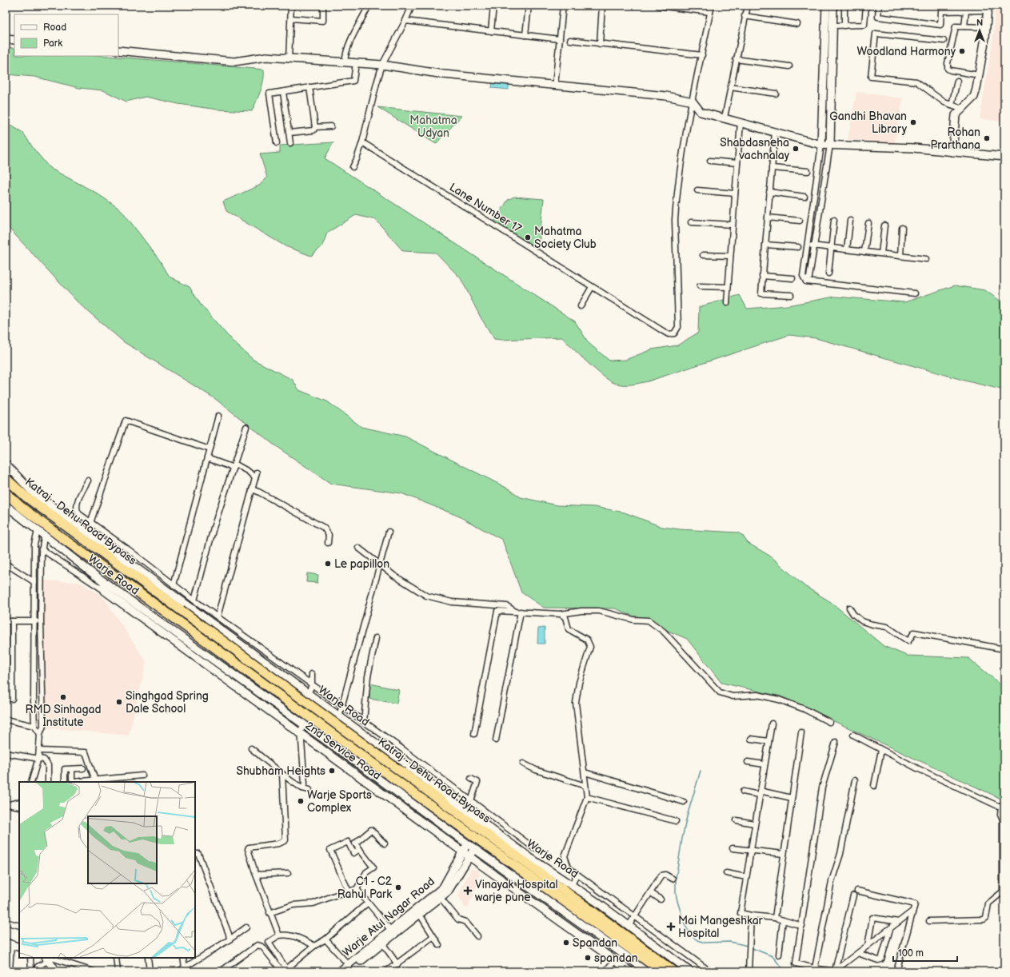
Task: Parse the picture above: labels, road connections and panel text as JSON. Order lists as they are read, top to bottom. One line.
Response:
{"streets":{"highway":["Katraj - Dehu Road Bypass"],"street":["Lane Number 17","Warje Road","2nd Service Road","Warje Atul Nagar Road"]},"crossings":[["Warje Road","Warje Atul Nagar Road"],["2nd Service Road","Warje Atul Nagar Road"]],"parks":["Mahatma Udyan"],"places":{"other":["Woodland Harmony","Gandhi Bhavan Library","Rohan Prarthana","Shabdasneha vachnalay","Mahatma Society Club","Le papillon","RMD Sinhagad Institute","Singhgad Spring Dale School","Shubham Heights","Warje Sports Complex","C1 - C2 Rahul Park","Spandan","spandan"],"health":["Vinayak Hospital warje pune","Mai Mangeshkar Hospital"]},"legend":["Road","Park"],"scale_bar":"100 m","north":"top"}
